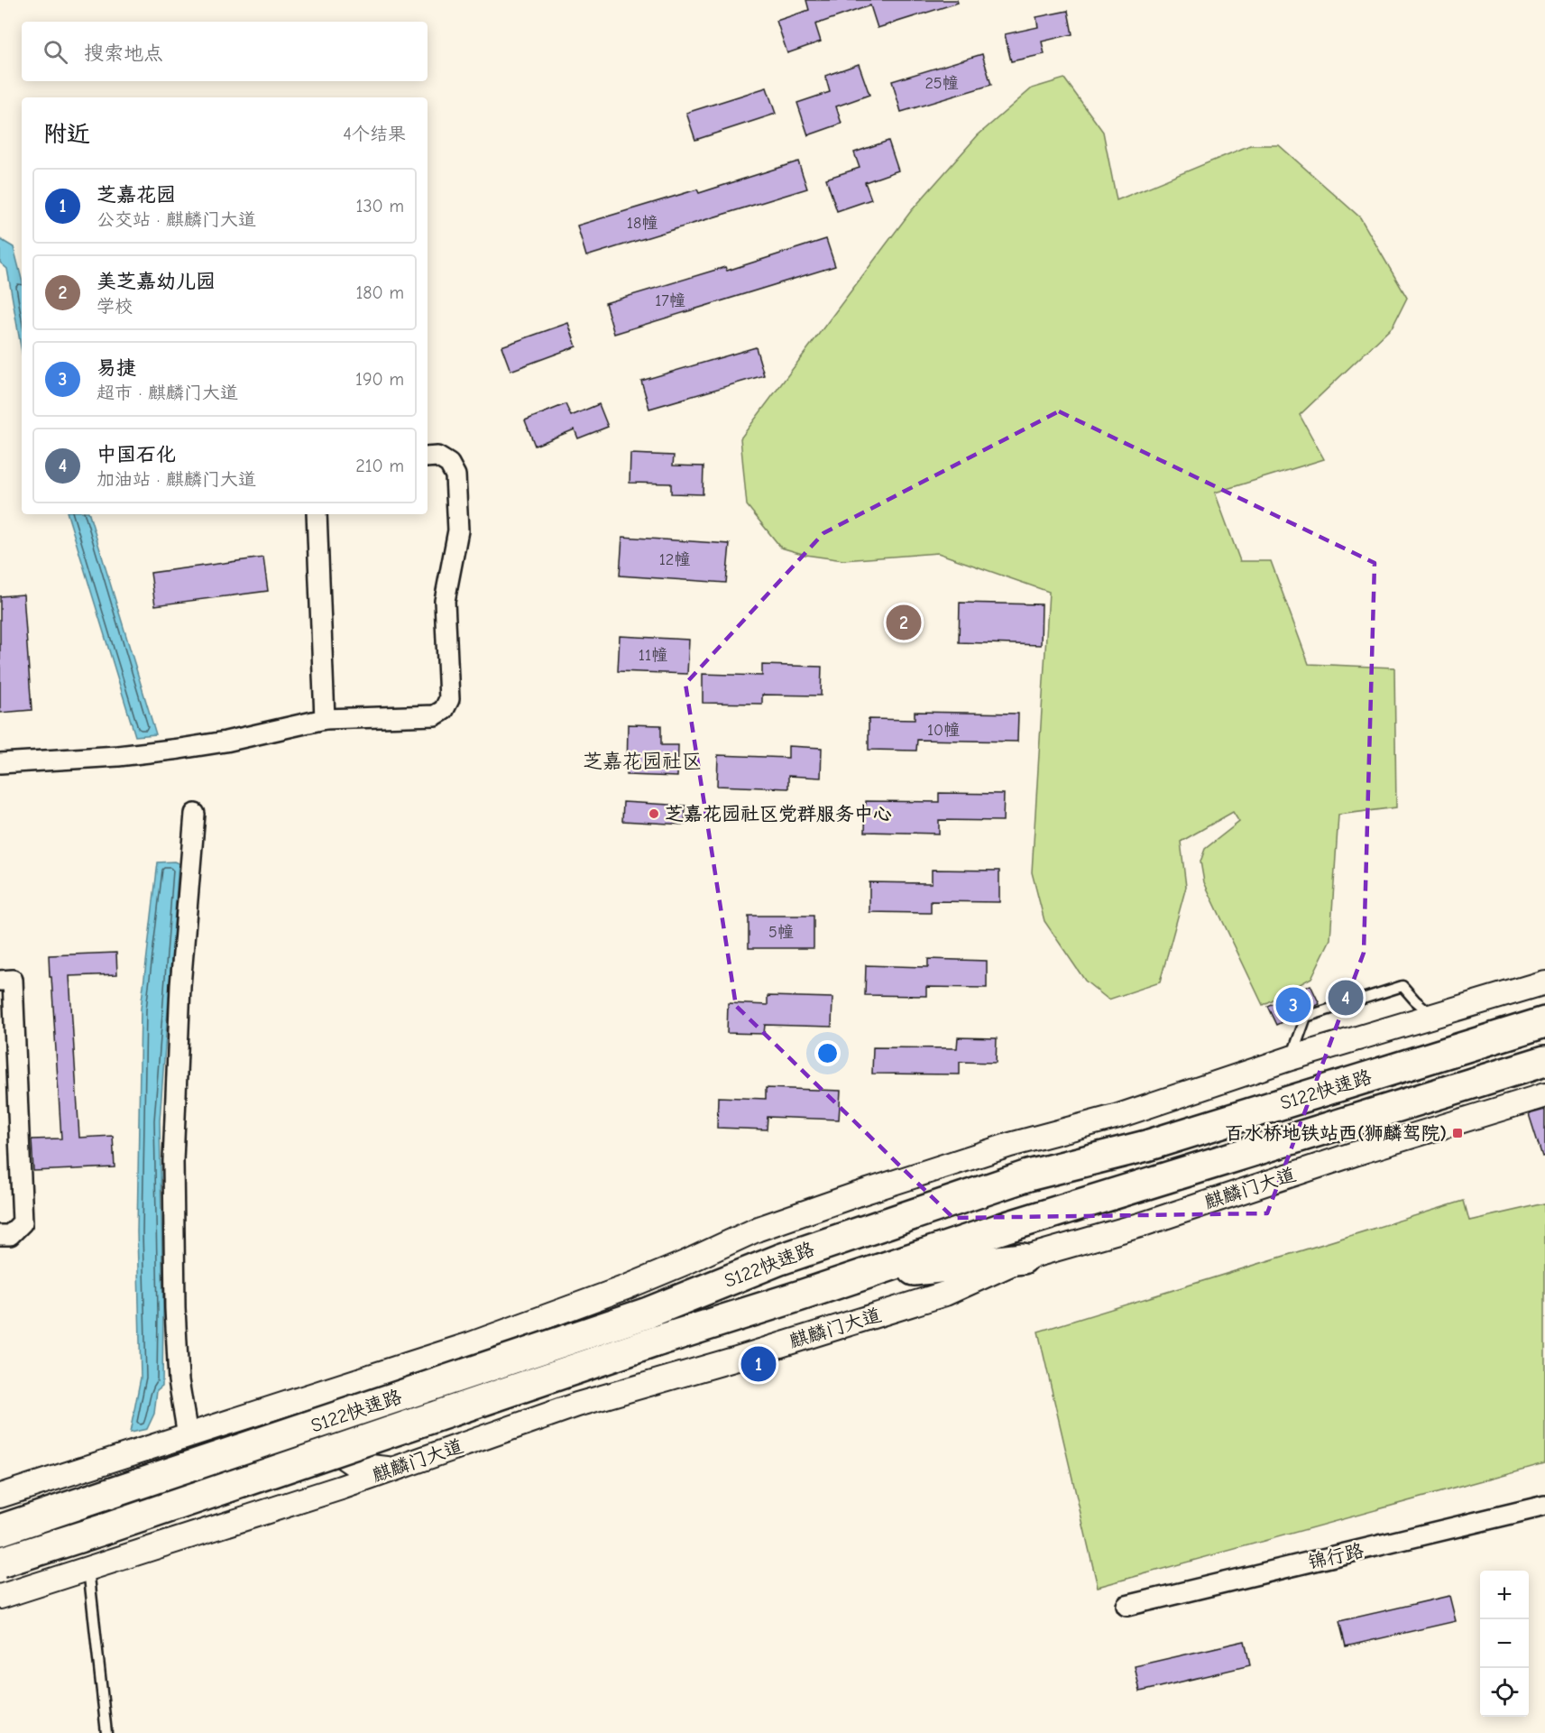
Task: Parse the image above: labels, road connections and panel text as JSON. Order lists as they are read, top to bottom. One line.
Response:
{"streets":{"highway":["S122快速路"],"street":["麒麟门大道","锦行路"]},"districts":["芝嘉花园社区"],"places":{"other":["芝嘉花园社区党群服务中心"],"transit":["百水桥地铁站西(狮麟驾院)"]},"house_numbers":["25幢","18幢","17幢","12幢","11幢","10幢","5幢"],"page":{"search":"搜索地点","heading":["附近","4个结果"],"list":[{"mark":"1","name":"芝嘉花园","note":"公交站 · 麒麟门大道","value":"130 m"},{"mark":"2","name":"美芝嘉幼儿园","note":"学校","value":"180 m"},{"mark":"3","name":"易捷","note":"超市 · 麒麟门大道","value":"190 m"},{"mark":"4","name":"中国石化","note":"加油站 · 麒麟门大道","value":"210 m"}],"pins":["2","4","3","1"],"map_buttons":["+","−"]}}
